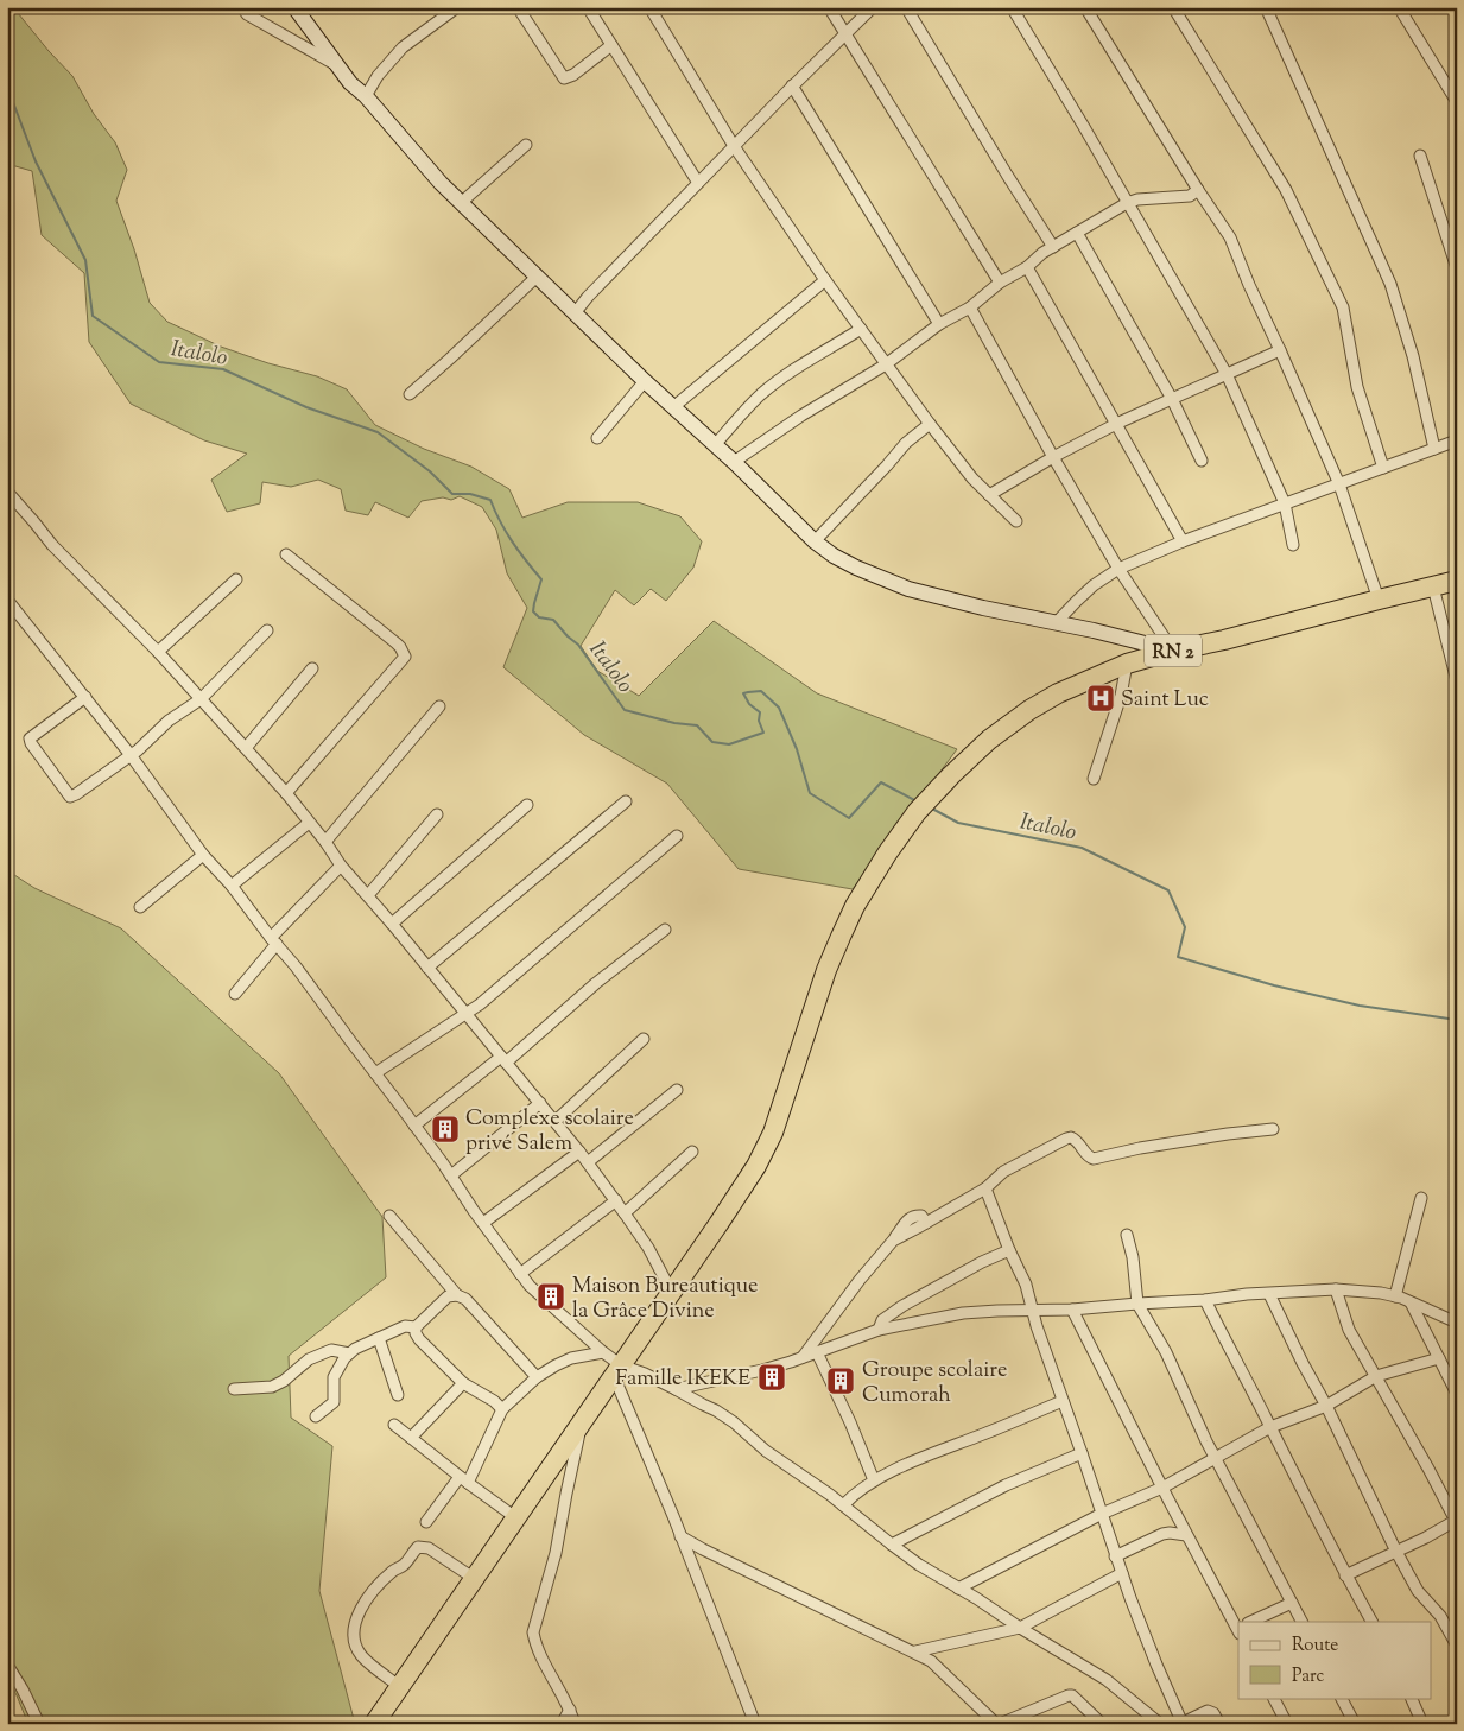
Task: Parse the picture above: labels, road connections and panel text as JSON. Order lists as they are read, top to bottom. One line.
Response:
{"streets":{"highway":["RN 2"]},"water":["Italolo"],"places":{"hospital":["Saint Luc"],"building":["Complexe scolaire privé Salem","Maison Bureautique la Grâce Divine","Famille IKEKE","Groupe scolaire Cumorah"]},"legend":["Route","Parc"]}
